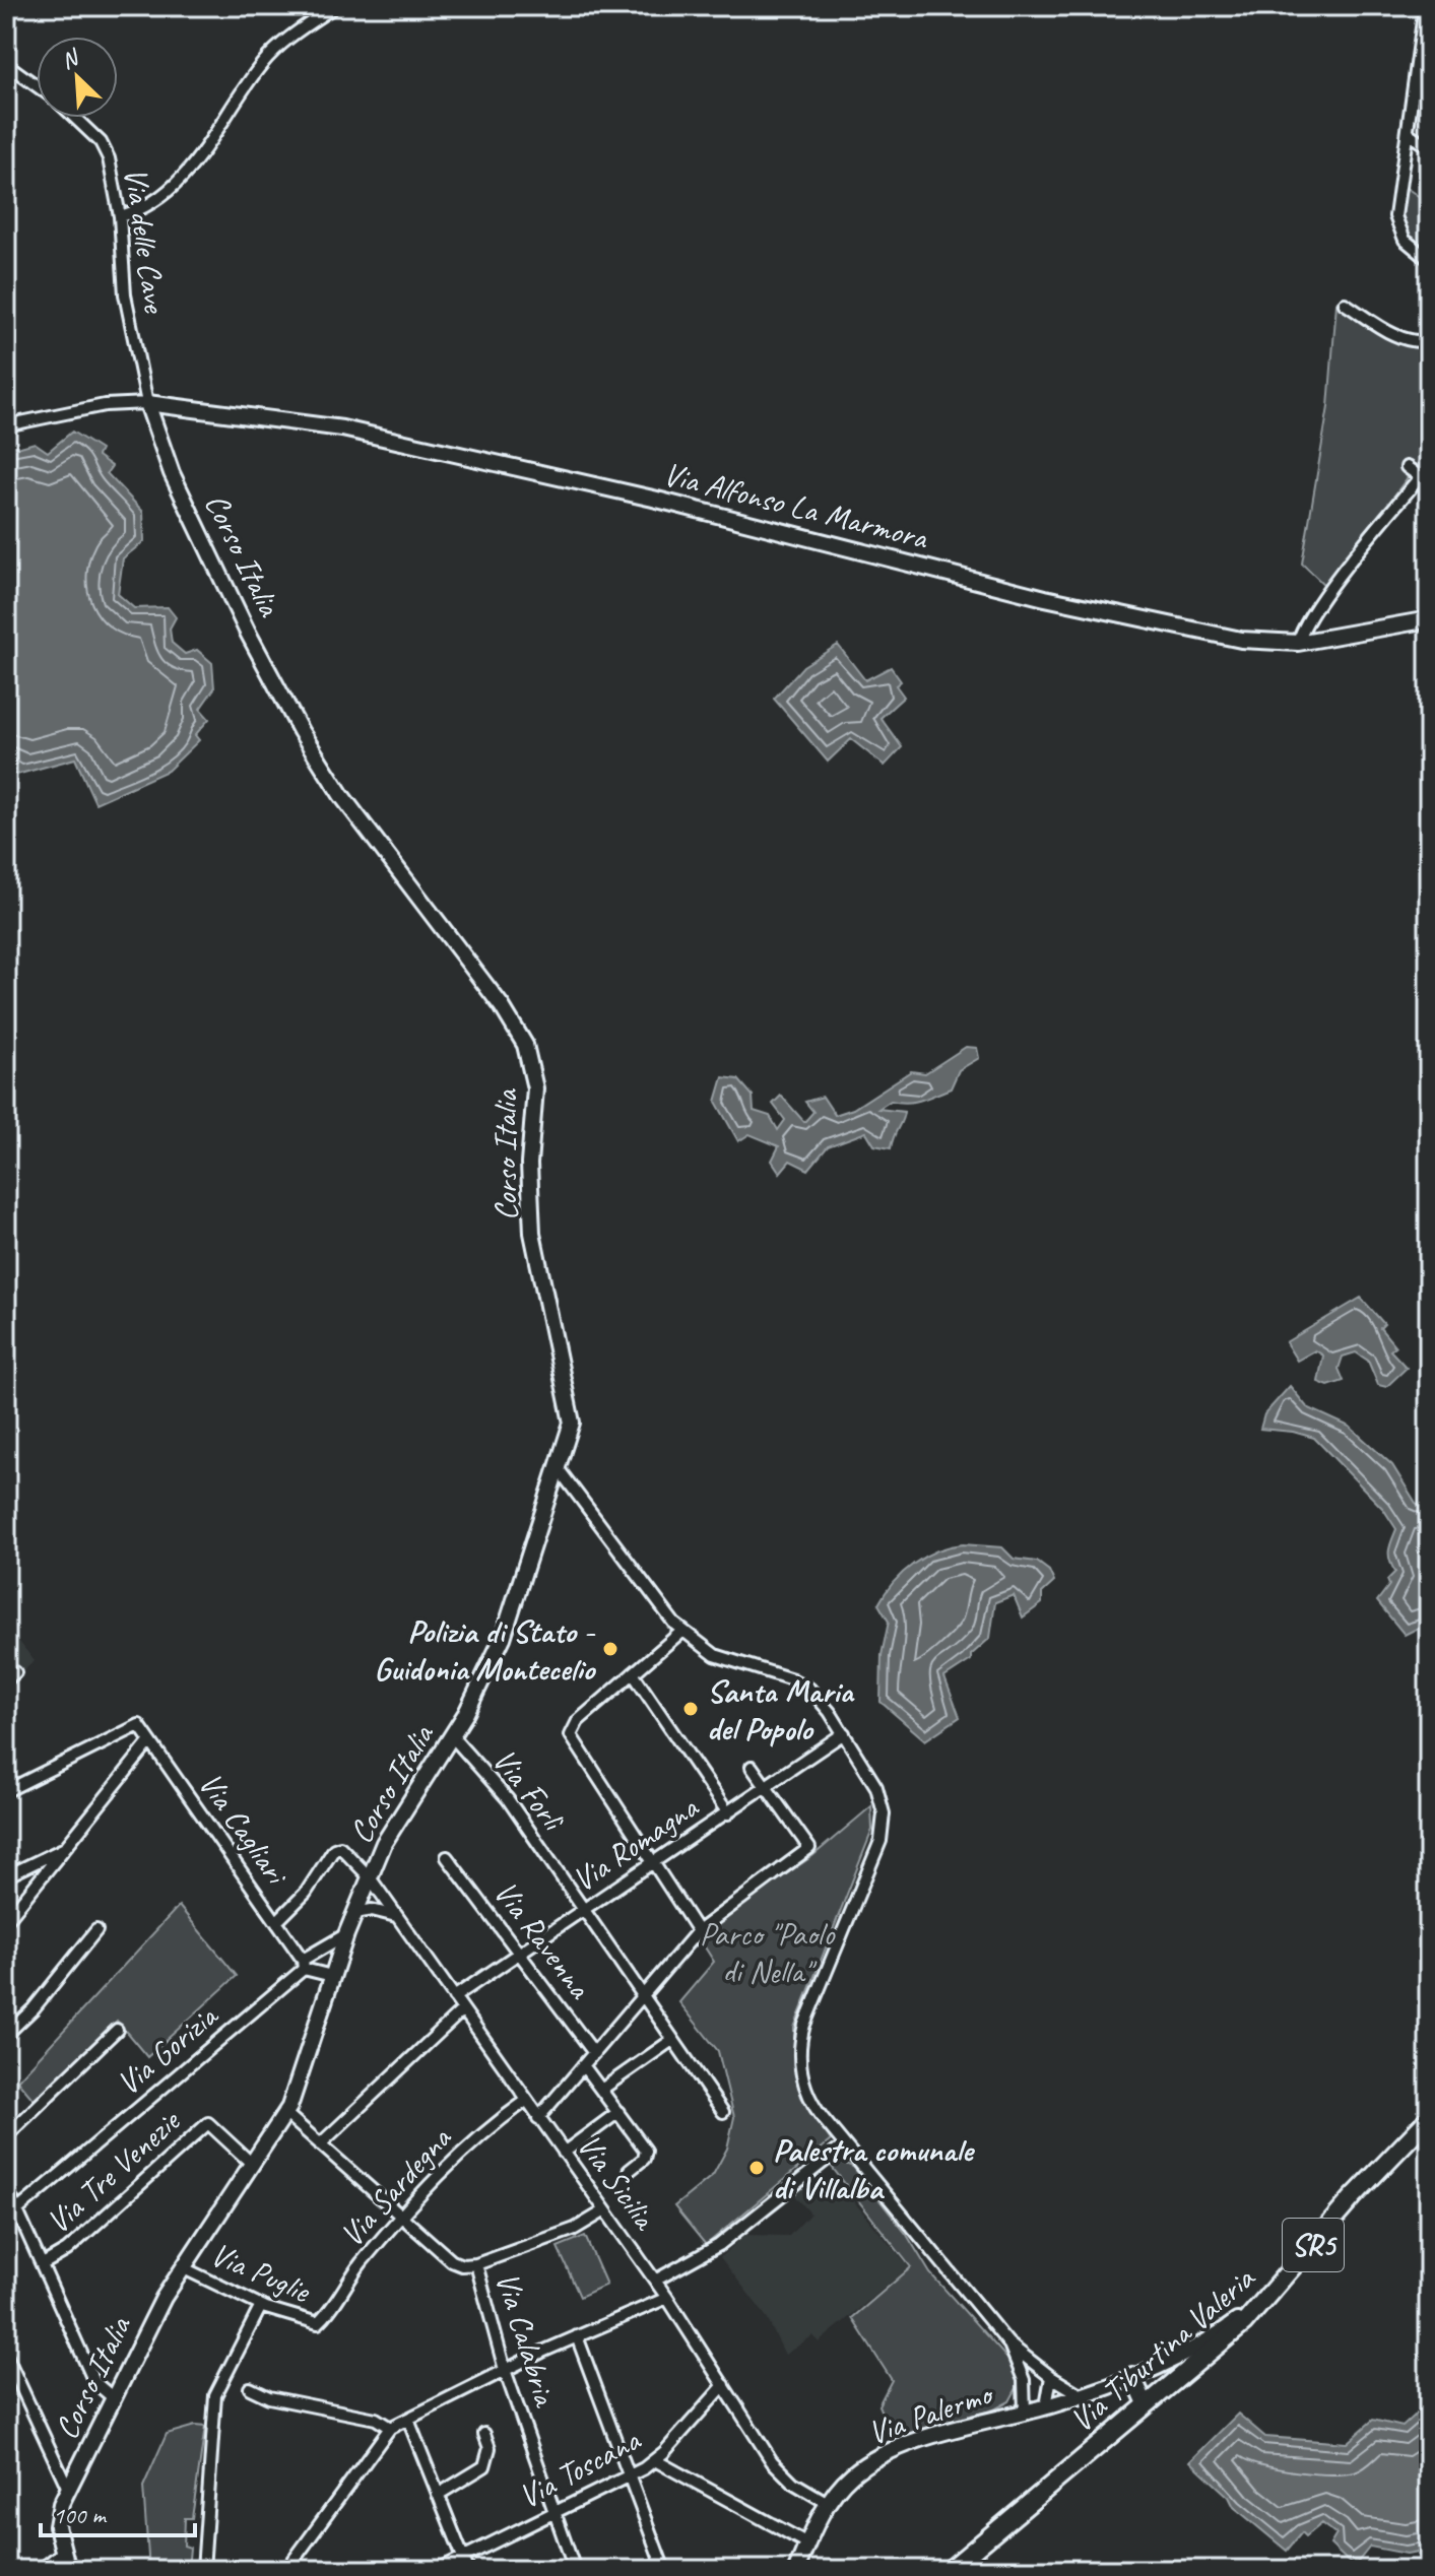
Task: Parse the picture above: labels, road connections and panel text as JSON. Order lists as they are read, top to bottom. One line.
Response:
{"streets":{"main road":["SR5","Via Tiburtina Valeria"],"street":["Via delle Cave","Via Alfonso La Marmora","Corso Italia","Via Forlì","Via Cagliari","Via Romagna","Via Ravenna","Via Gorizia","Via Tre Venezie","Via Sicilia","Via Sardegna","Via Puglie","Via Calabria","Via Palermo","Via Toscana"]},"crossings":[["Via delle Cave","Via Alfonso La Marmora"],["Via delle Cave","Corso Italia"],["Via Alfonso La Marmora","Corso Italia"],["Corso Italia","Via Forlì"],["Corso Italia","Via Gorizia"],["Corso Italia","Via Tre Venezie"],["Corso Italia","Via Sicilia"],["Corso Italia","Via Puglie"],["Corso Italia","Via Calabria"],["Via Forlì","Via Romagna"],["Via Cagliari","Via Gorizia"],["Via Cagliari","Via Sicilia"],["Via Romagna","Via Ravenna"],["Via Romagna","Via Sicilia"],["Via Sicilia","Via Sardegna"],["Via Sicilia","Via Palermo"],["Via Sicilia","Via Toscana"],["Via Sardegna","Via Puglie"],["Via Sardegna","Via Calabria"],["Via Calabria","Via Toscana"],["Via Tiburtina Valeria","Via Palermo"]],"parks":["Parco \"Paolo di Nella\""],"places":["Polizia di Stato - Guidonia Montecelio","Santa Maria del Popolo","Palestra comunale di Villalba"],"scale_bar":"100 m","north":"top left"}
